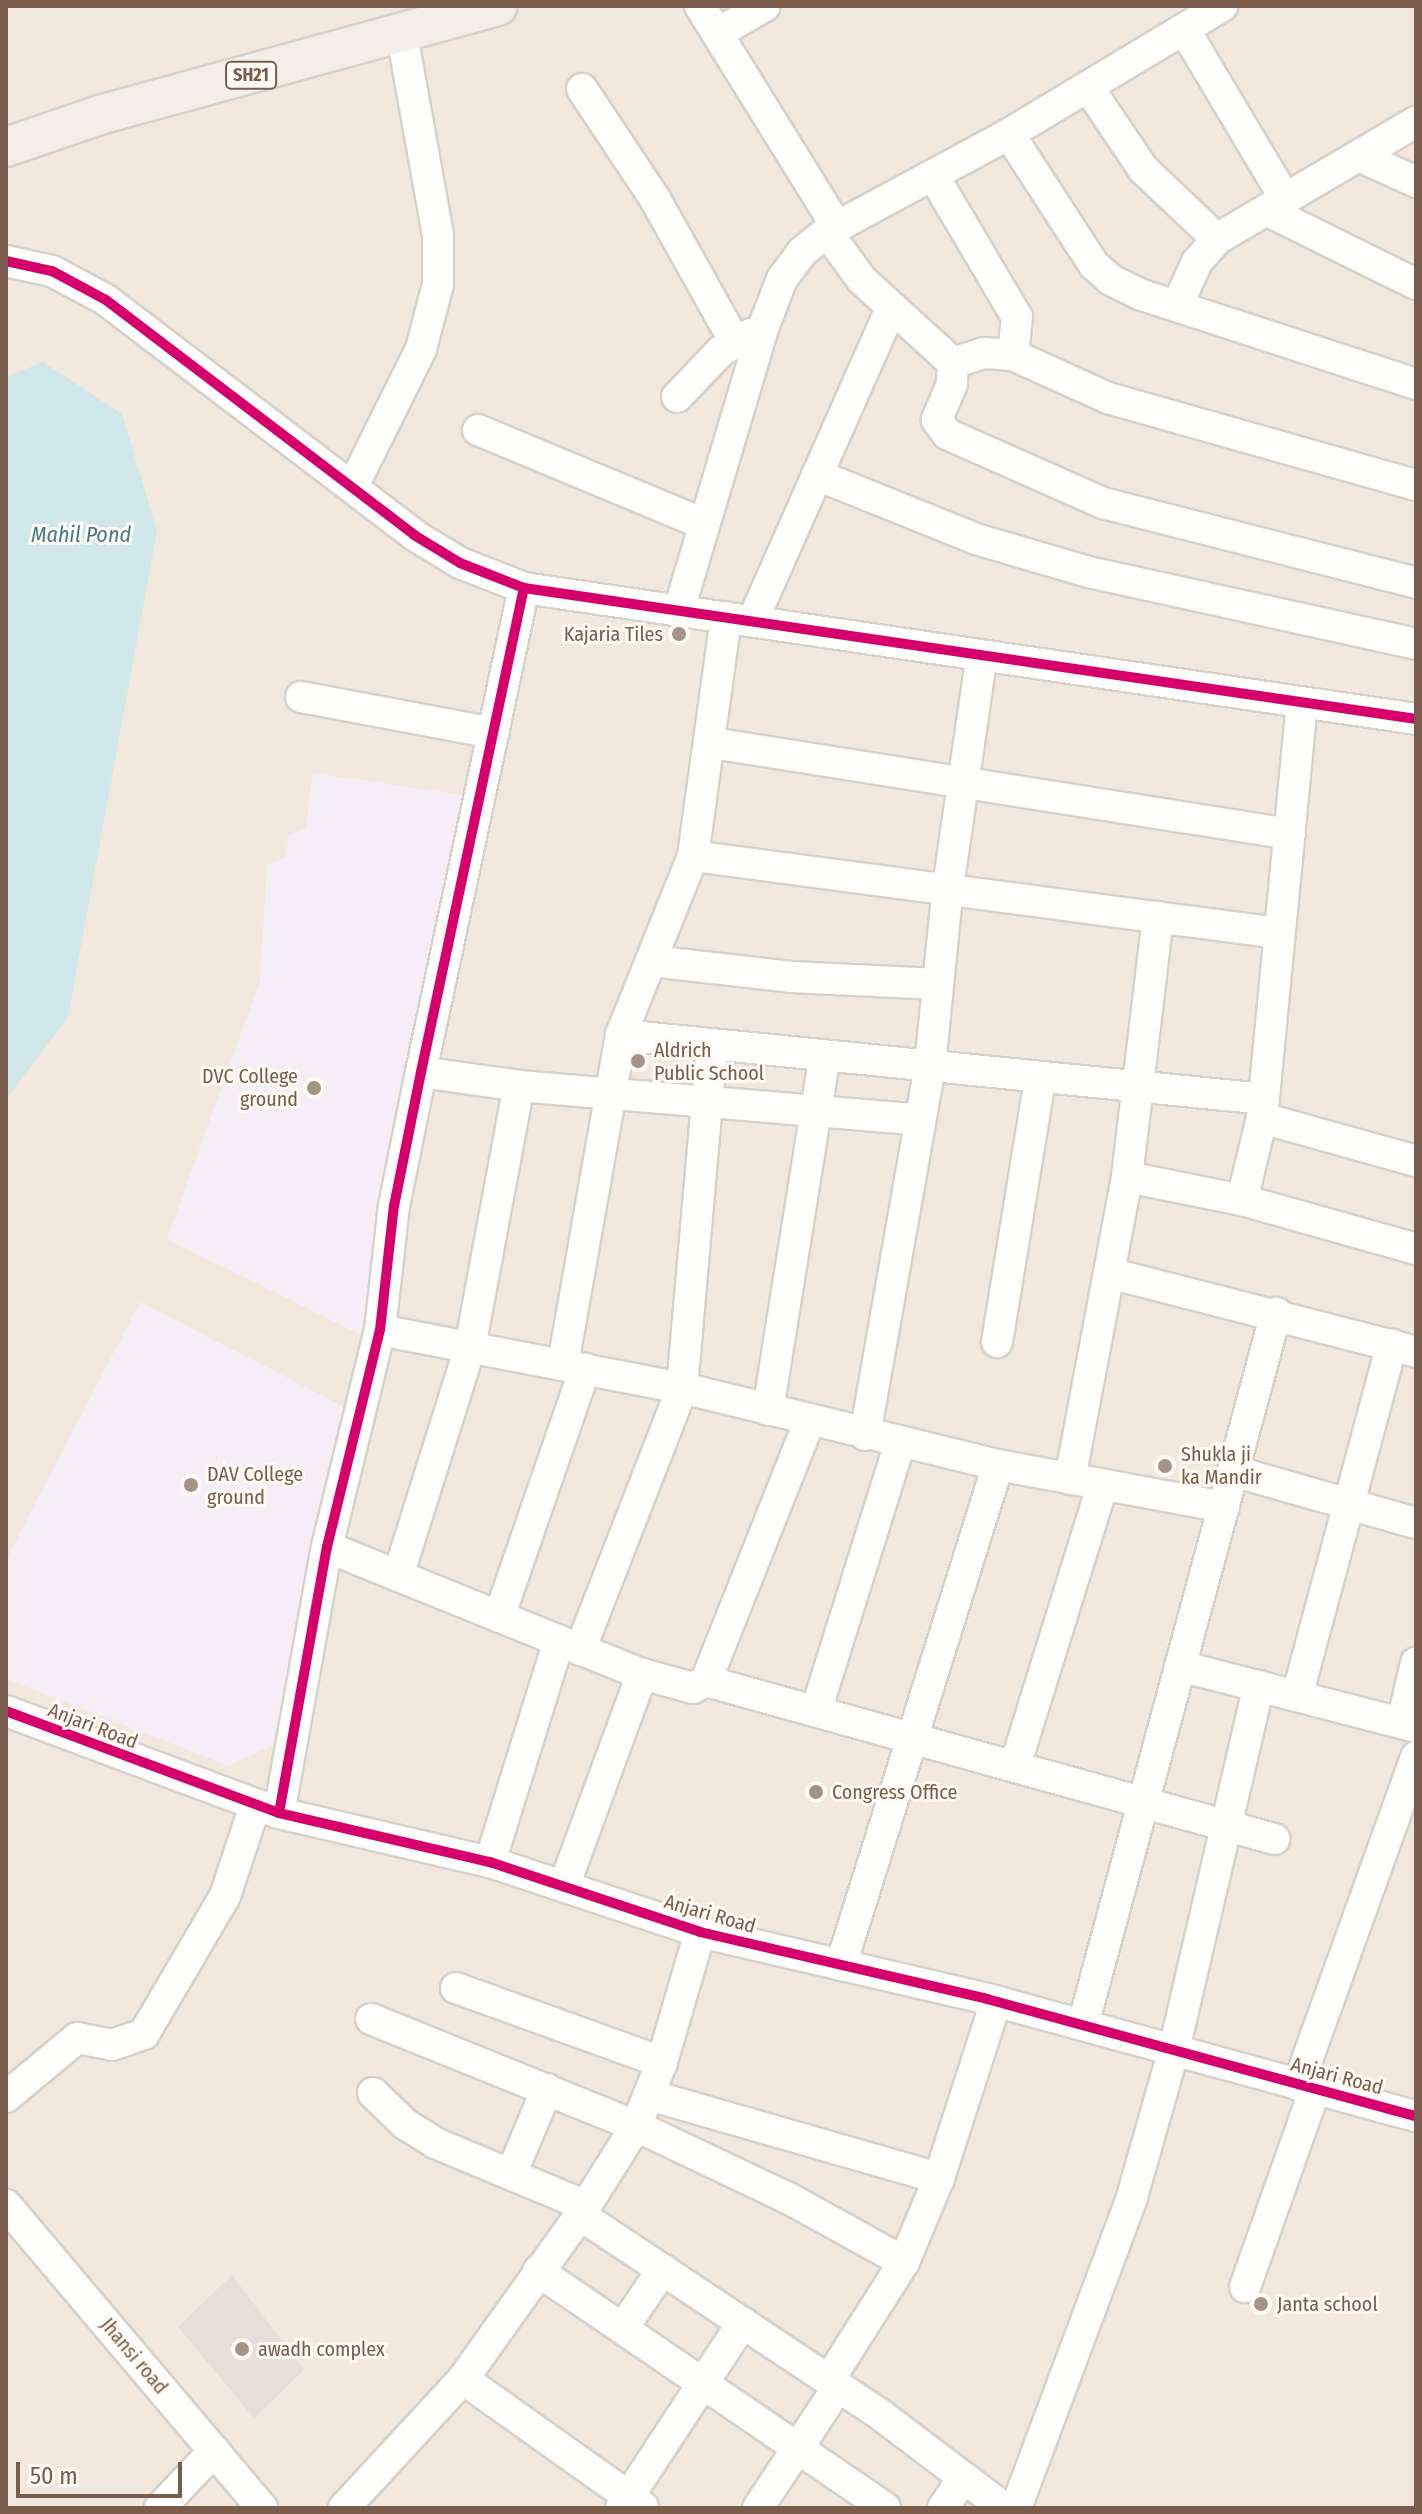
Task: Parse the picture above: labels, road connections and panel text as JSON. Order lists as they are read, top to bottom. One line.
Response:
{"streets":{"main road":["SH21"],"street":["Anjari Road","Jhansi road"]},"water":["Mahil Pond"],"places":["Kajaria Tiles","Aldrich Public School","DVC College ground","Shukla ji ka Mandir","DAV College ground","Congress Office","Janta school","awadh complex"],"scale_bar":"50 m"}
